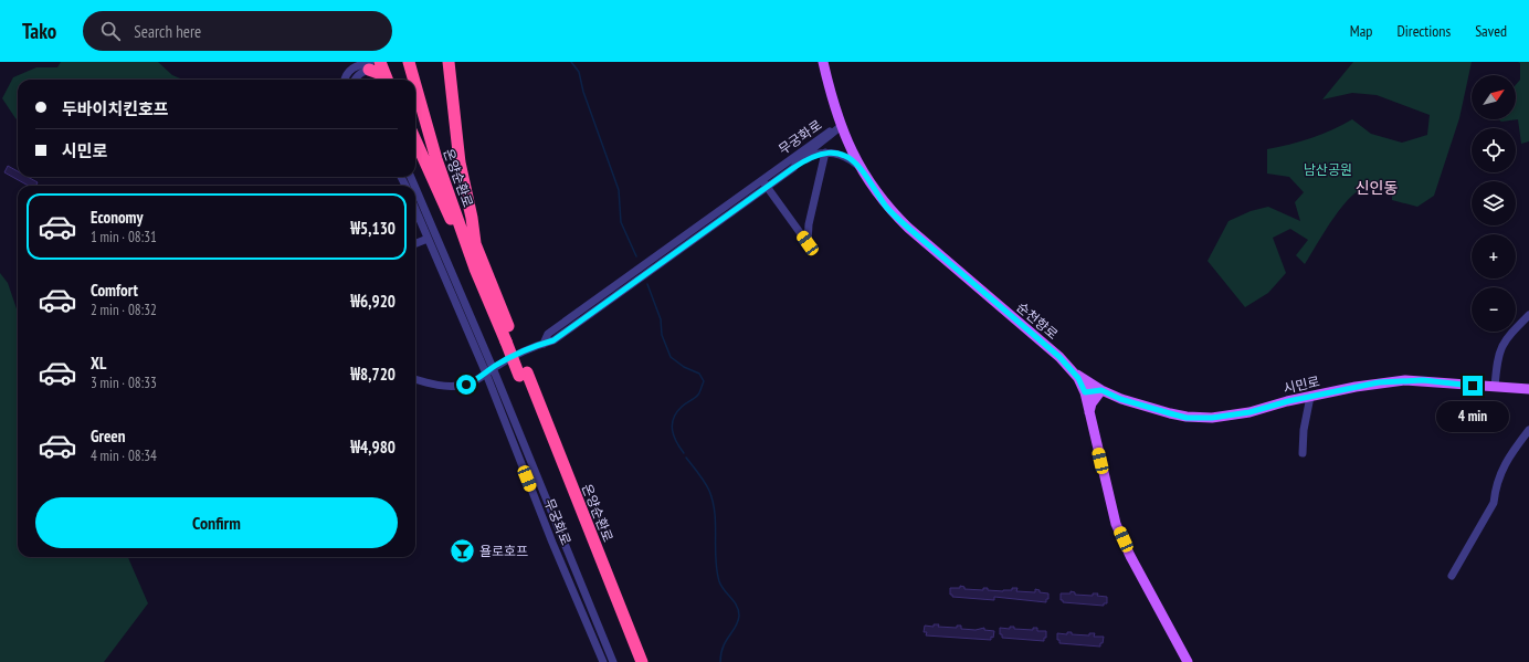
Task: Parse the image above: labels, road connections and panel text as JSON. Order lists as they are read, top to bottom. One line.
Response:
{"streets":{"highway":["온양순환로"],"main road":["순천향로","시민로"],"street":["무궁화로"]},"crossings":[["무궁화로","순천향로"],["순천향로","시민로"]],"districts":["신인동"],"parks":["남산공원"],"places":{"bar":["욜로호프"]},"north":"top right","page":{"header":"Tako","search":"Search here","nav":["Map","Directions","Saved"],"map_buttons":["+","−"],"banner":["두바이치킨호프","시민로"],"list":[{"name":"Economy","note":"1 min · 08:31","value":"₩5,130"},{"name":"Comfort","note":"2 min · 08:32","value":"₩6,920"},{"name":"XL","note":"3 min · 08:33","value":"₩8,720"},{"name":"Green","note":"4 min · 08:34","value":"₩4,980"}],"bubble":"4 min","buttons":"Confirm"}}
